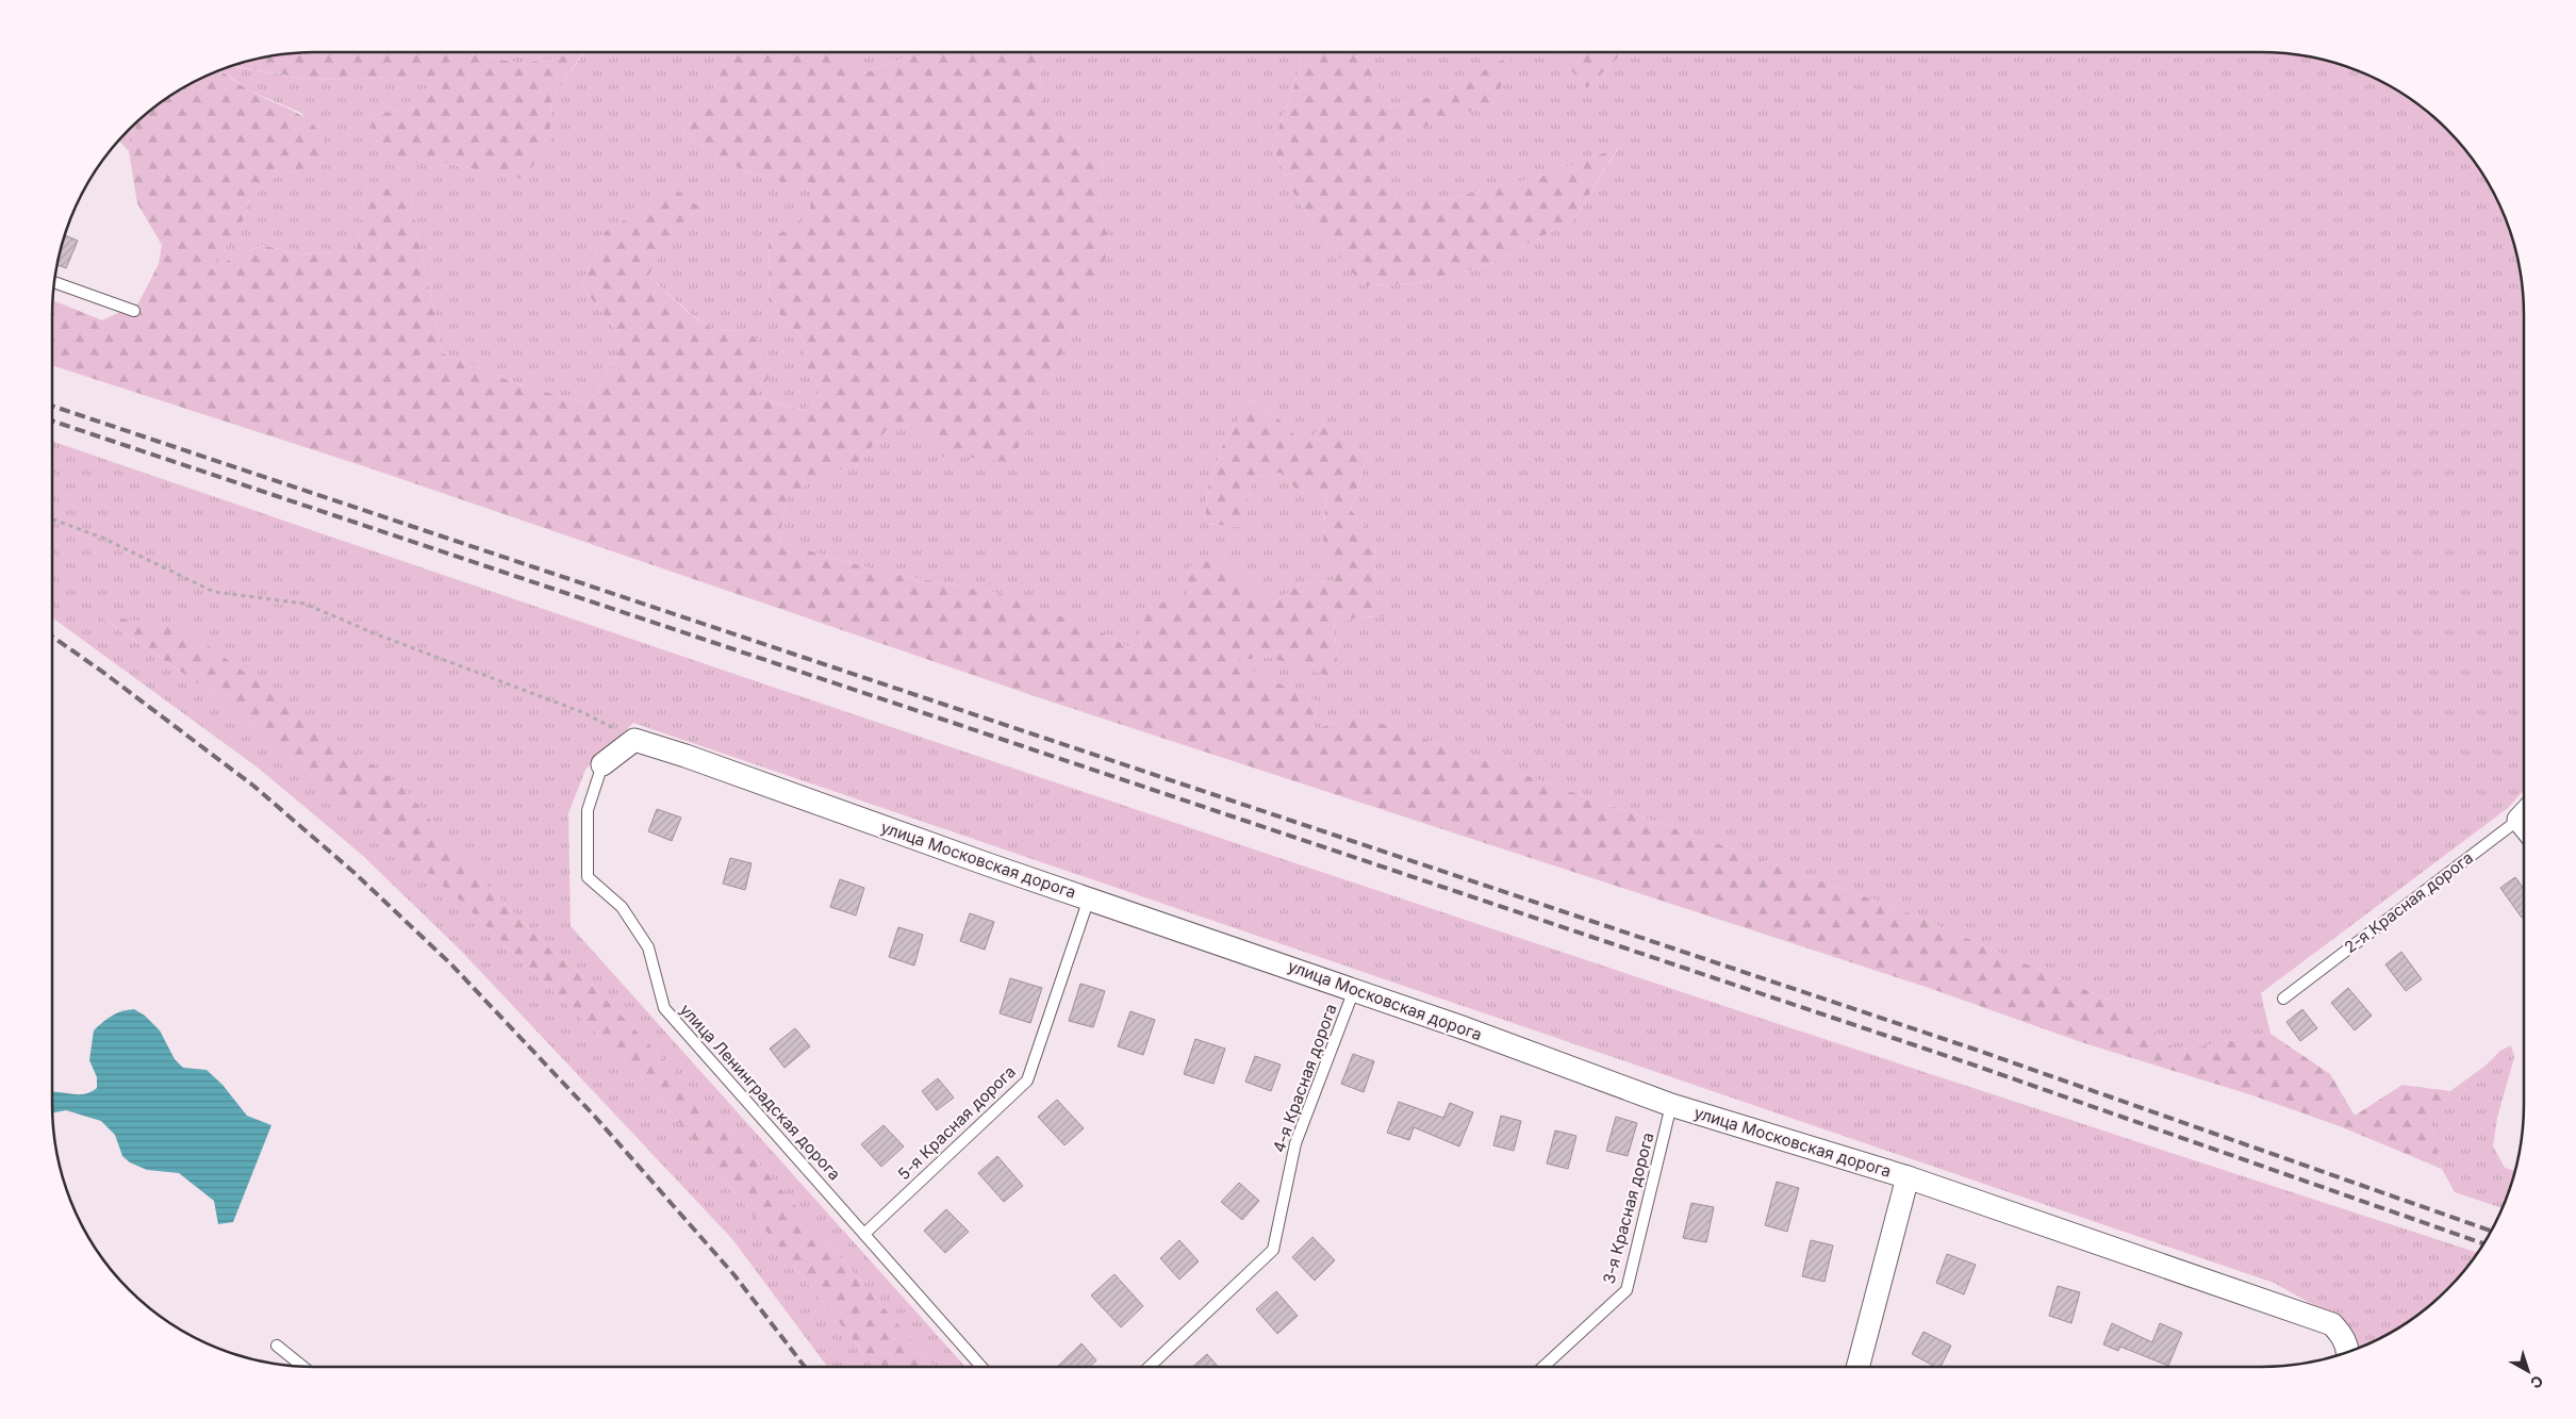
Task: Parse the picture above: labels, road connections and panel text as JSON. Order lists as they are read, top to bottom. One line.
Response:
{"streets":{"street":["улица Московская дорога"],"lane":["2-я Красная дорога","4-я Красная дорога","улица Ленинградская дорога","5-я Красная дорога","3-я Красная дорога"]},"crossings":[["улица Московская дорога","4-я Красная дорога"],["улица Московская дорога","5-я Красная дорога"],["улица Московская дорога","3-я Красная дорога"],["улица Ленинградская дорога","5-я Красная дорога"]],"north":"bottom right"}
